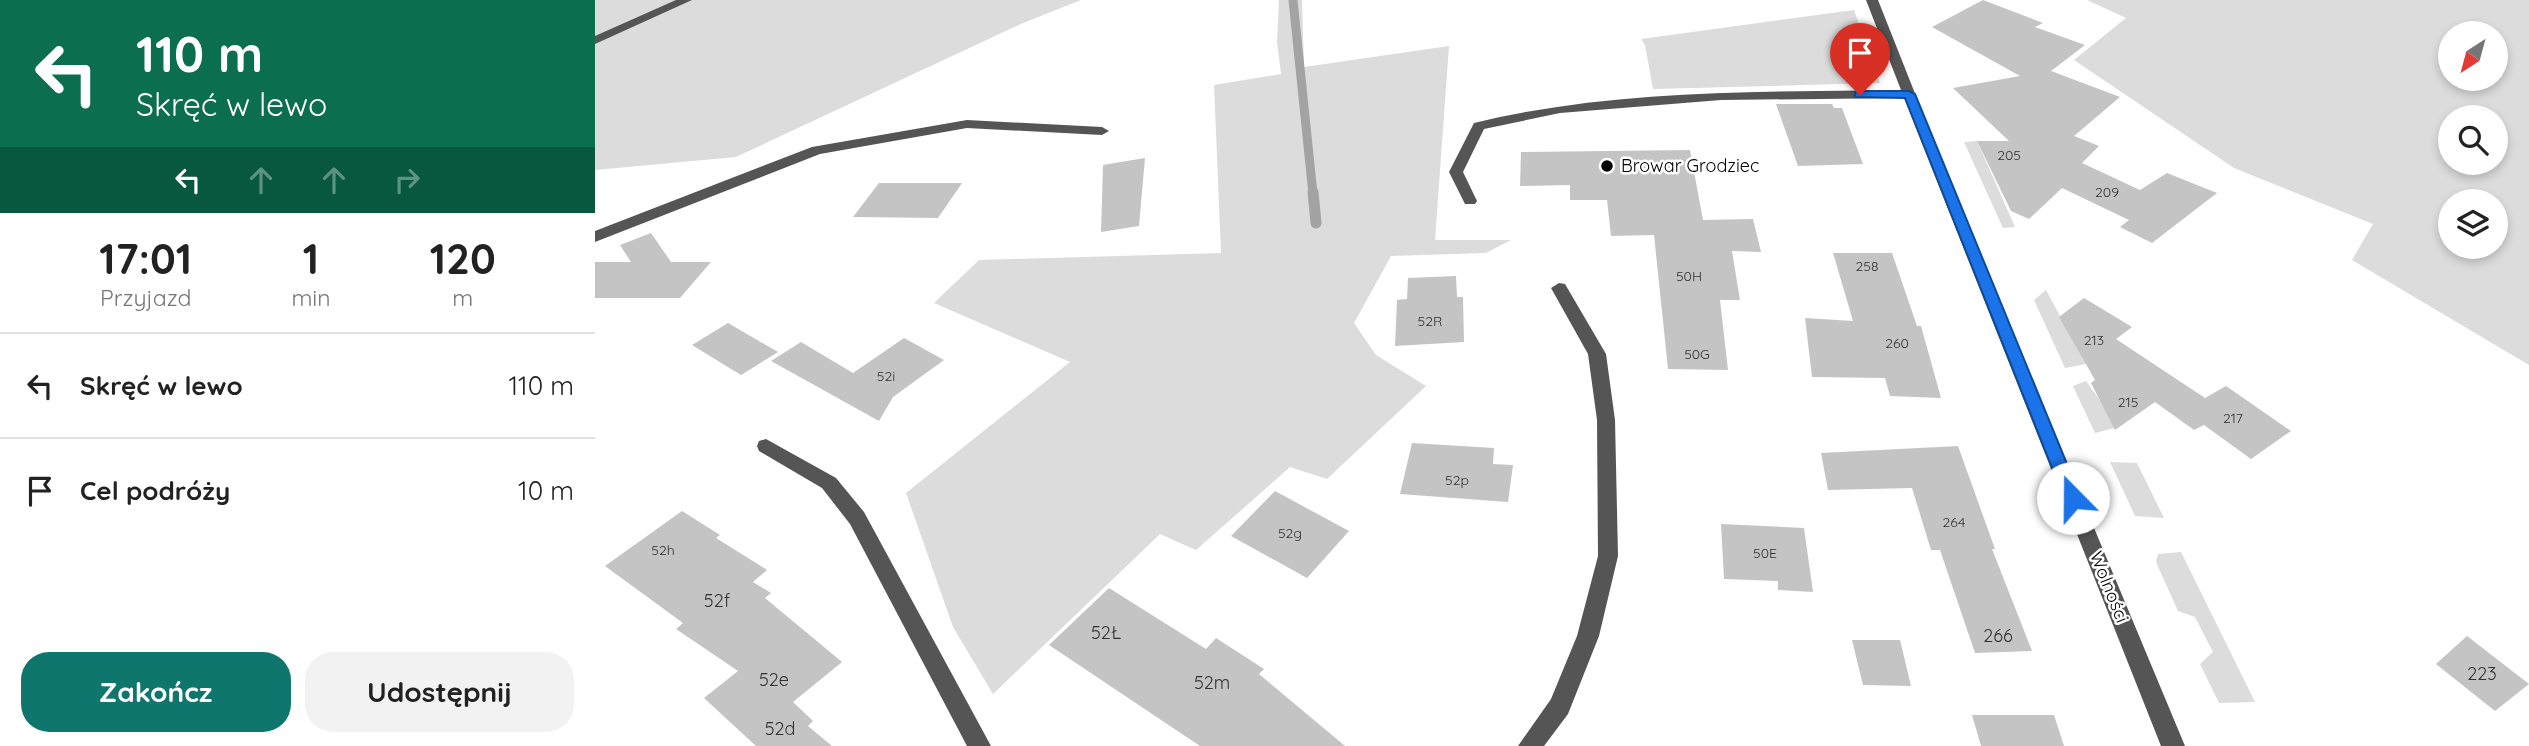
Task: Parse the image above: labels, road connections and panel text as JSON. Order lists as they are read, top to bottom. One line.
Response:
{"streets":{"street":["Wolności"]},"places":["Browar Grodziec"],"house_numbers":["205","209","258","50H","52R","213","260","50G","52i","215","217","52p","264","52g","52h","50E","52f","52Ł","266","223","52e","52m","52d"],"north":"bottom left","page":{"turn":["110 m","Skręć w lewo"],"eta":["17:01","Przyjazd","1","min","120","m"],"list":[{"name":"Skręć w lewo","value":"110 m"},{"name":"Cel podróży","value":"10 m"}],"buttons":["Zakończ","Udostępnij"]}}
